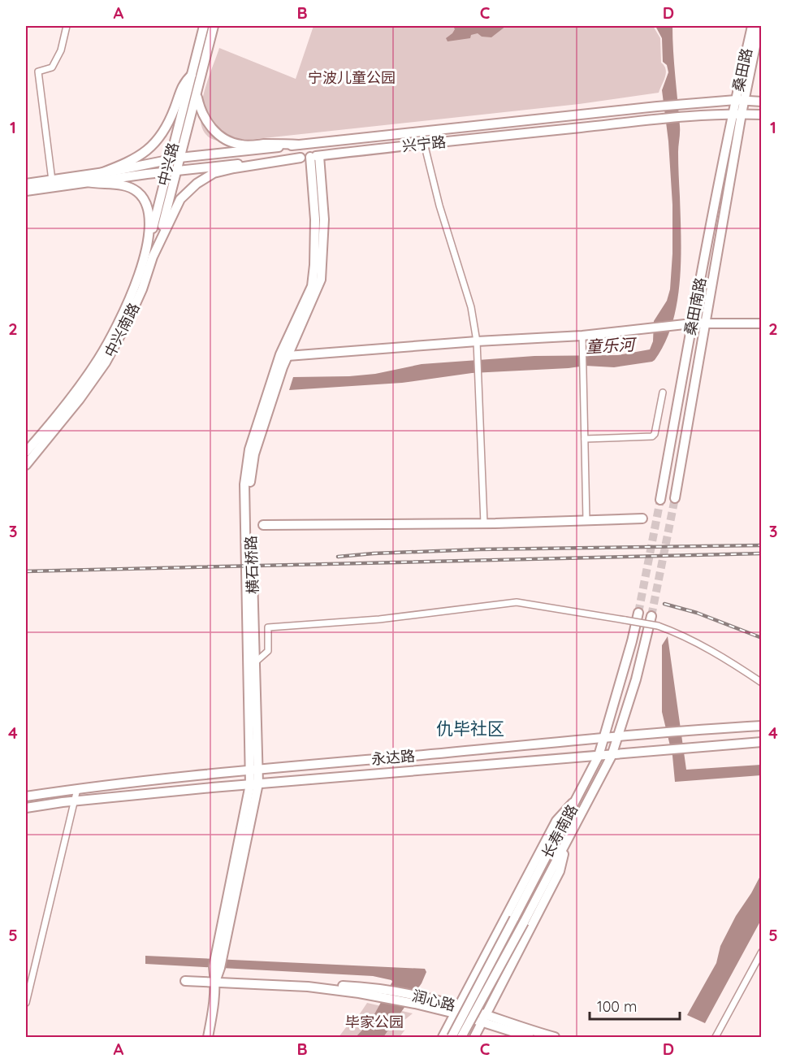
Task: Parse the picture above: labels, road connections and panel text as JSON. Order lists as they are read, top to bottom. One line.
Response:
{"streets":{"main road":["桑田路","兴宁路","中兴路","桑田南路","中兴南路","横石桥路","永达路","长寿南路","润心路"]},"crossings":[["桑田路","兴宁路"],["桑田路","桑田南路"],["兴宁路","中兴路"],["兴宁路","桑田南路"],["兴宁路","中兴南路"],["兴宁路","横石桥路"],["中兴路","中兴南路"],["中兴南路","横石桥路"],["横石桥路","永达路"],["横石桥路","润心路"],["永达路","长寿南路"]],"districts":["仇毕社区"],"water":["童乐河"],"parks":["宁波儿童公园","毕家公园"],"scale_bar":"100 m","grid":{"columns":["A","B","C","D"],"rows":["1","2","3","4","5"]}}
